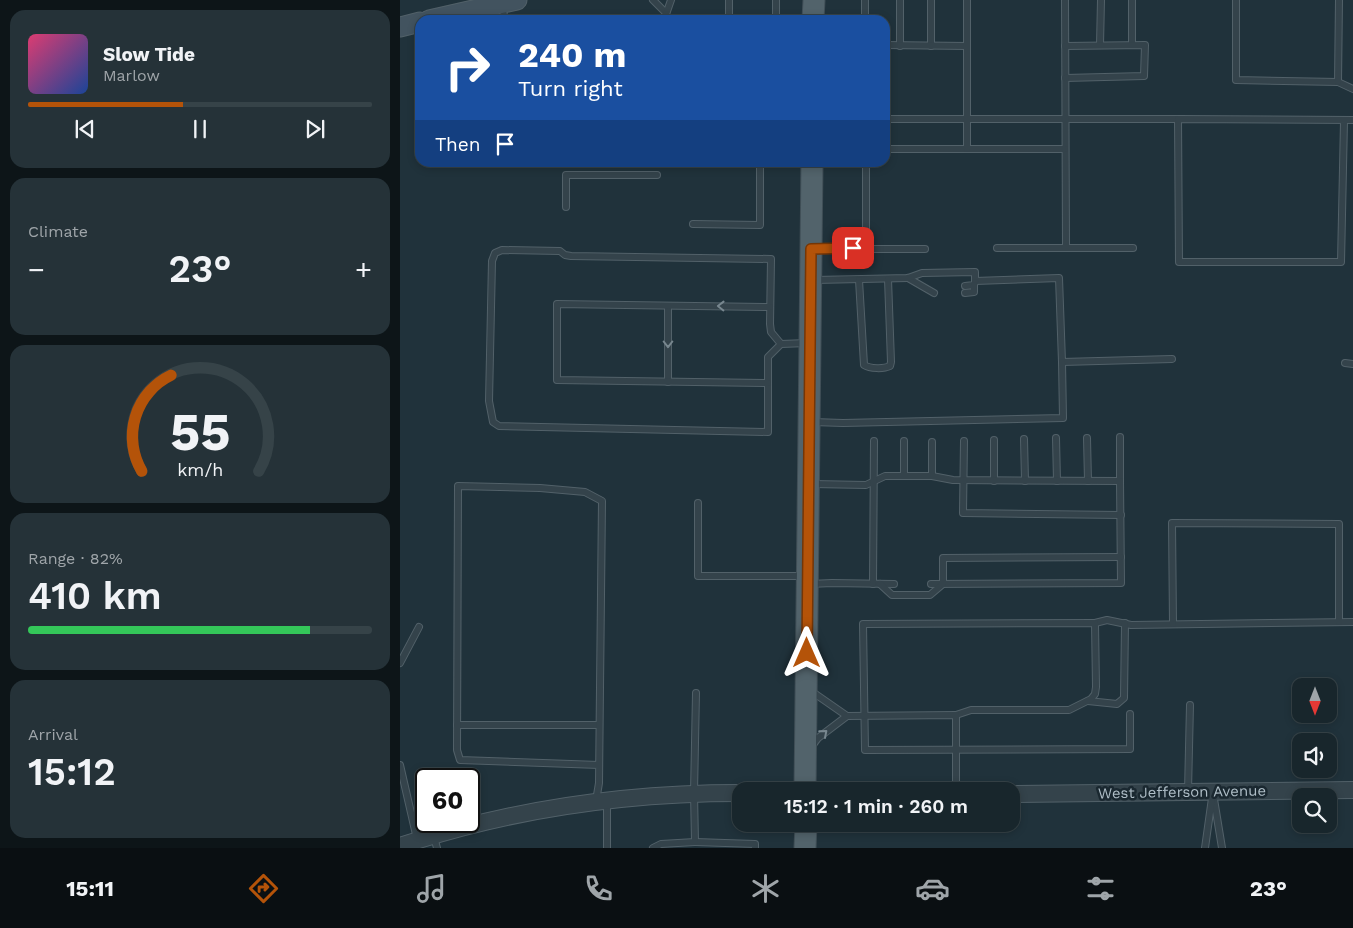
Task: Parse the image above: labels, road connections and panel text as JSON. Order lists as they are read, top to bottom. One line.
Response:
{"streets":{"street":["West Jefferson Avenue"]},"north":"bottom","page":{"turn":["240 m","Turn right"],"song":["Slow Tide","Marlow"],"then":"Then","tile":["Climate",["Range · 82%","410 km"],["Arrival","15:12"]],"heat":["−","23°","+"],"limit":"60","trip":"15:12 · 1 min · 260 m","tabs":["15:11","23°"],"gauge":["55","km/h"]}}
